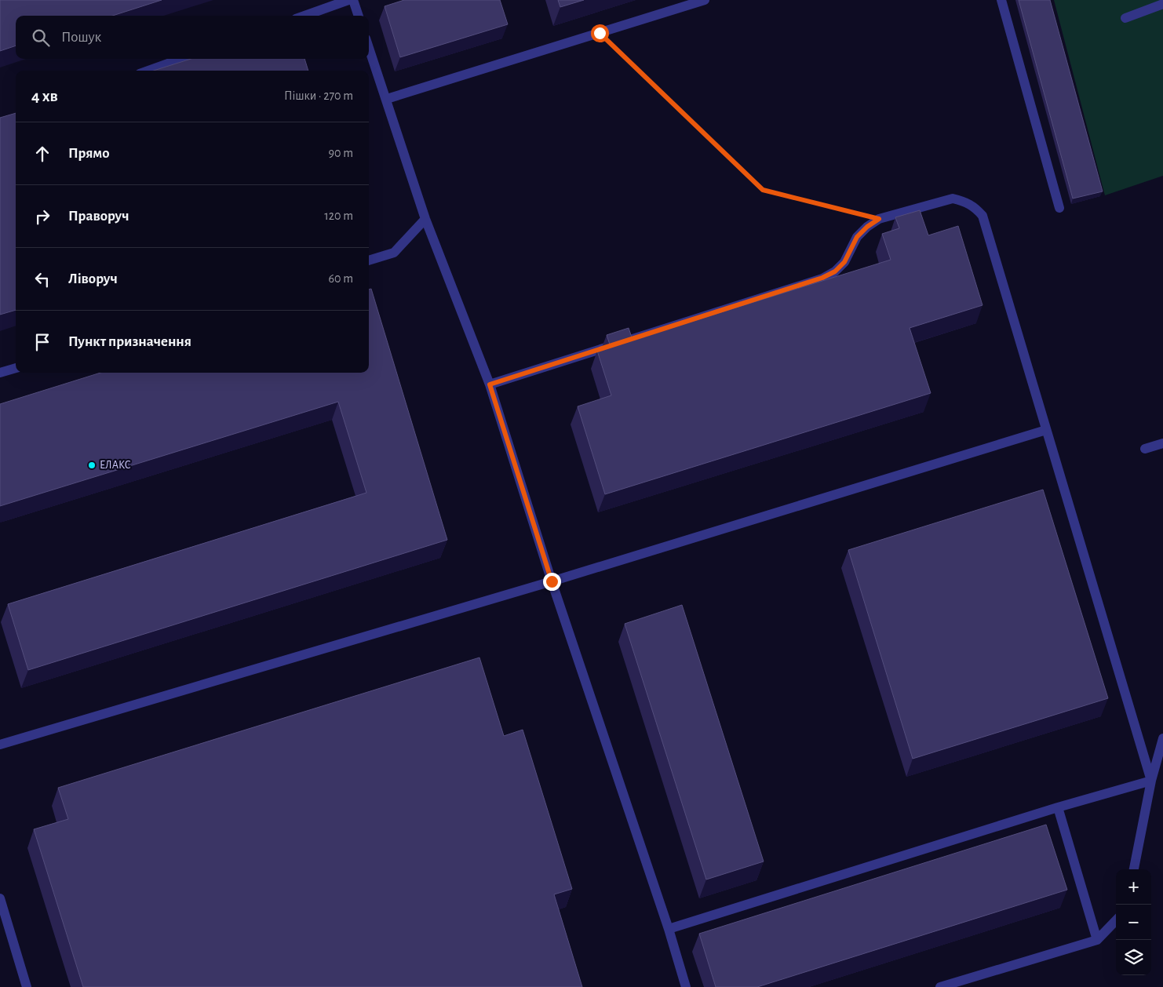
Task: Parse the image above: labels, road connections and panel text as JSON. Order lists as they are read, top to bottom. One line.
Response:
{"places":["ЕЛАКС"],"page":{"search":"Пошук","heading":["4 хв","Пішки · 270 m"],"list":[["Прямо","90 m"],["Праворуч","120 m"],["Ліворуч","60 m"],"Пункт призначення"],"map_buttons":["+","−"]}}
